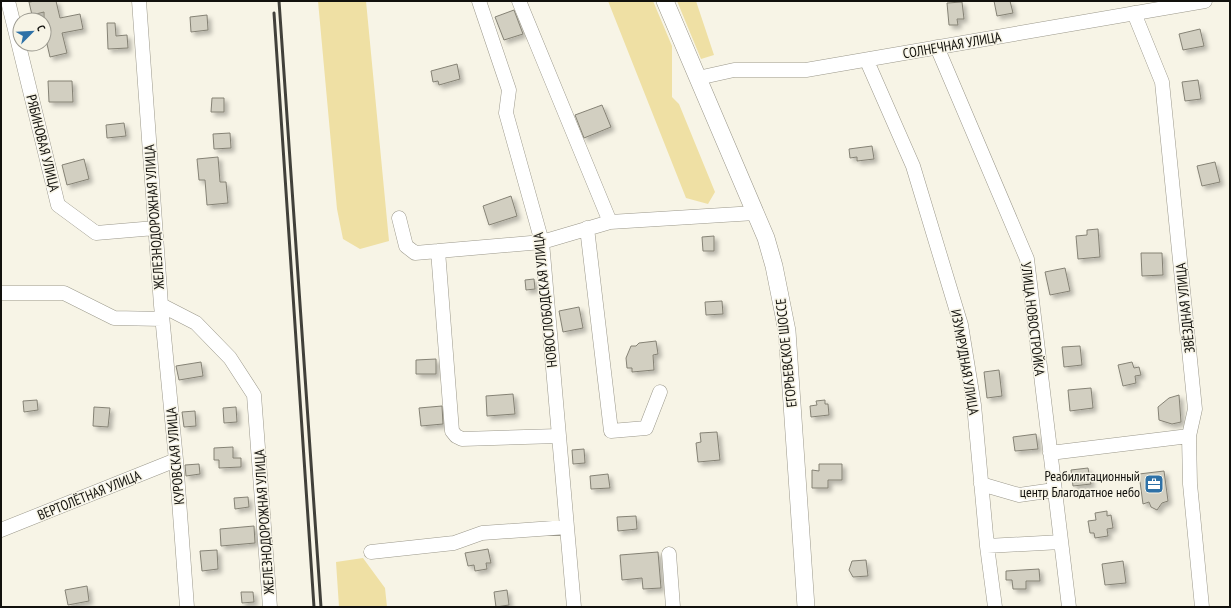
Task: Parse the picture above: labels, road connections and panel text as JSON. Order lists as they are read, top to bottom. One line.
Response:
{"streets":{"main road":["ЕГОРЬЕВСКОЕ ШОССЕ"],"street":["СОЛНЕЧНАЯ УЛИЦА","РЯБИНОВАЯ УЛИЦА","ЖЕЛЕЗНОДОРОЖНАЯ УЛИЦА","НОВОСЛОБОДСКАЯ УЛИЦА","ЗВЁЗДНАЯ УЛИЦА","УЛИЦА НОВОСТРОЙКА","ИЗУМРУДНАЯ УЛИЦА","КУРОВСКАЯ УЛИЦА","ВЕРТОЛЁТНАЯ УЛИЦА"]},"crossings":[["СОЛНЕЧНАЯ УЛИЦА","ЗВЁЗДНАЯ УЛИЦА"],["СОЛНЕЧНАЯ УЛИЦА","УЛИЦА НОВОСТРОЙКА"],["СОЛНЕЧНАЯ УЛИЦА","ЕГОРЬЕВСКОЕ ШОССЕ"],["СОЛНЕЧНАЯ УЛИЦА","ИЗУМРУДНАЯ УЛИЦА"],["РЯБИНОВАЯ УЛИЦА","ЖЕЛЕЗНОДОРОЖНАЯ УЛИЦА"],["ЖЕЛЕЗНОДОРОЖНАЯ УЛИЦА","КУРОВСКАЯ УЛИЦА"],["КУРОВСКАЯ УЛИЦА","ВЕРТОЛЁТНАЯ УЛИЦА"]],"places":{"office":["Реабилитационный центр Благодатное небо"]},"north":"top right"}
